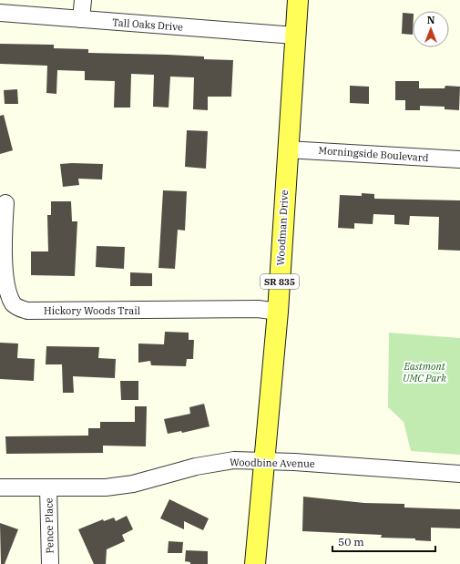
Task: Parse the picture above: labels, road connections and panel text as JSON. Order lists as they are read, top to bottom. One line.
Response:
{"streets":{"main road":["Woodman Drive","SR 835"],"street":["Tall Oaks Drive","Morningside Boulevard","Hickory Woods Trail","Woodbine Avenue","Pence Place"]},"crossings":[["Tall Oaks Drive","Woodman Drive"],["Morningside Boulevard","Woodman Drive"],["Woodman Drive","Hickory Woods Trail"],["Woodman Drive","Woodbine Avenue"],["Woodbine Avenue","Pence Place"]],"parks":["Eastmont UMC Park"],"scale_bar":"50 m","north":"top"}
